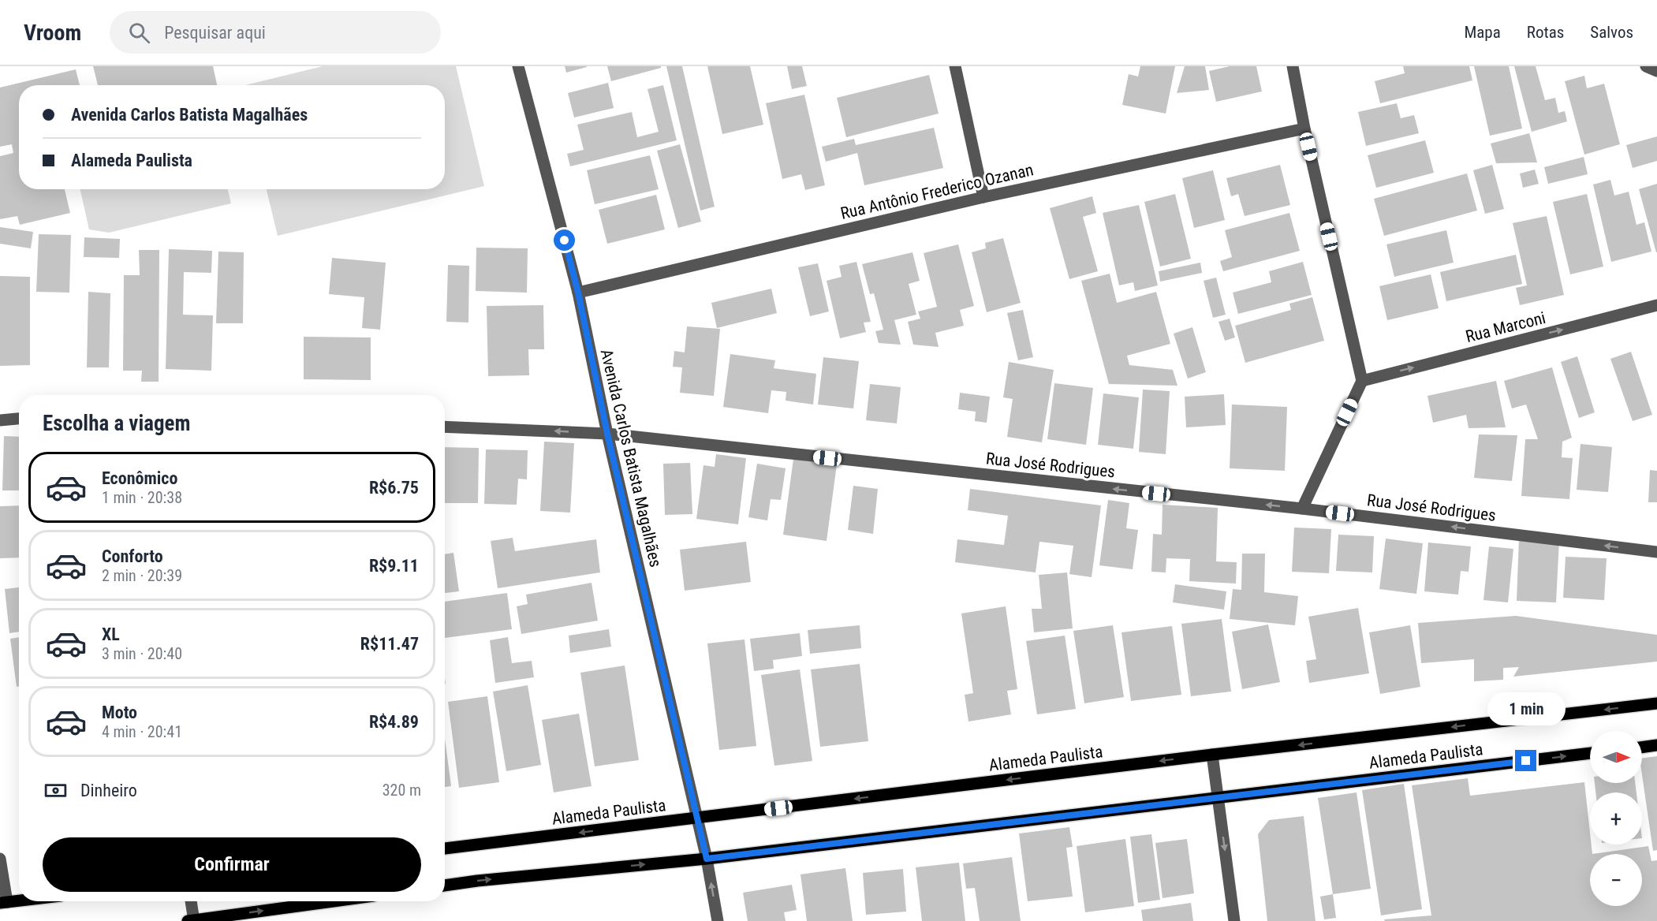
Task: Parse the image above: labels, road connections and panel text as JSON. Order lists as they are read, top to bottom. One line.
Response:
{"streets":{"main road":["Alameda Paulista"],"street":["Rua Antônio Frederico Ozanan","Rua Marconi","Avenida Carlos Batista Magalhães","Rua José Rodrigues"]},"crossings":[["Rua Antônio Frederico Ozanan","Avenida Carlos Batista Magalhães"],["Avenida Carlos Batista Magalhães","Rua José Rodrigues"],["Avenida Carlos Batista Magalhães","Alameda Paulista"]],"one_way":["Rua Marconi","Rua José Rodrigues"],"north":"right","page":{"header":"Vroom","search":"Pesquisar aqui","nav":["Mapa","Rotas","Salvos"],"banner":["Avenida Carlos Batista Magalhães","Alameda Paulista"],"heading":"Escolha a viagem","list":[{"name":"Econômico","note":"1 min · 20:38","value":"R$6.75"},{"name":"Conforto","note":"2 min · 20:39","value":"R$9.11"},{"name":"XL","note":"3 min · 20:40","value":"R$11.47"},{"name":"Moto","note":"4 min · 20:41","value":"R$4.89"}],"bubble":"1 min","map_buttons":["+","−"],"pay":["Dinheiro","320 m"],"buttons":"Confirmar"}}
